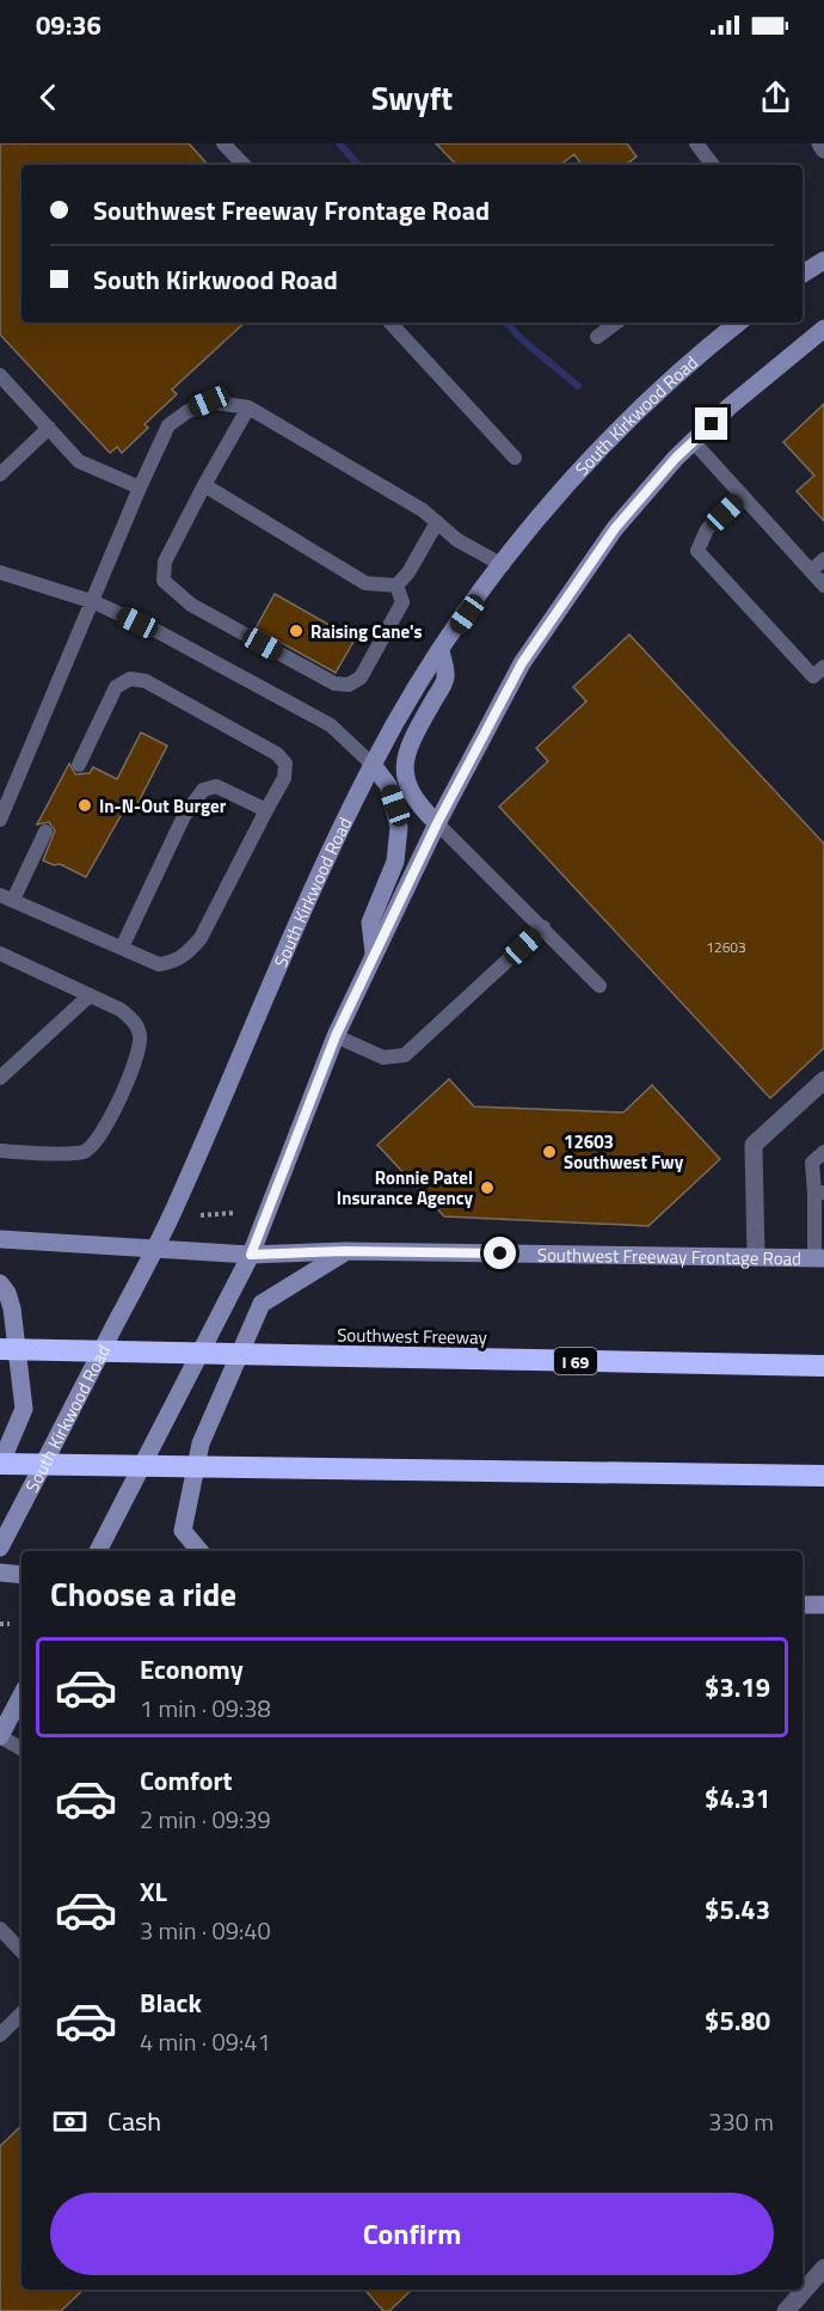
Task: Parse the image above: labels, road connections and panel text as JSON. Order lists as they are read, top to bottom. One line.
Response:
{"streets":{"highway":["Southwest Freeway","I 69"],"main road":["South Kirkwood Road","Southwest Freeway Frontage Road"]},"crossings":[["South Kirkwood Road","Southwest Freeway Frontage Road"]],"places":["Raising Cane's","In-N-Out Burger","12603 Southwest Fwy","Ronnie Patel Insurance Agency"],"house_numbers":["12603"],"page":{"status":"09:36","header":"Swyft","banner":["Southwest Freeway Frontage Road","South Kirkwood Road"],"heading":"Choose a ride","list":[{"name":"Economy","note":"1 min · 09:38","value":"$3.19"},{"name":"Comfort","note":"2 min · 09:39","value":"$4.31"},{"name":"XL","note":"3 min · 09:40","value":"$5.43"},{"name":"Black","note":"4 min · 09:41","value":"$5.80"}],"pay":["Cash","330 m"],"buttons":"Confirm"}}
